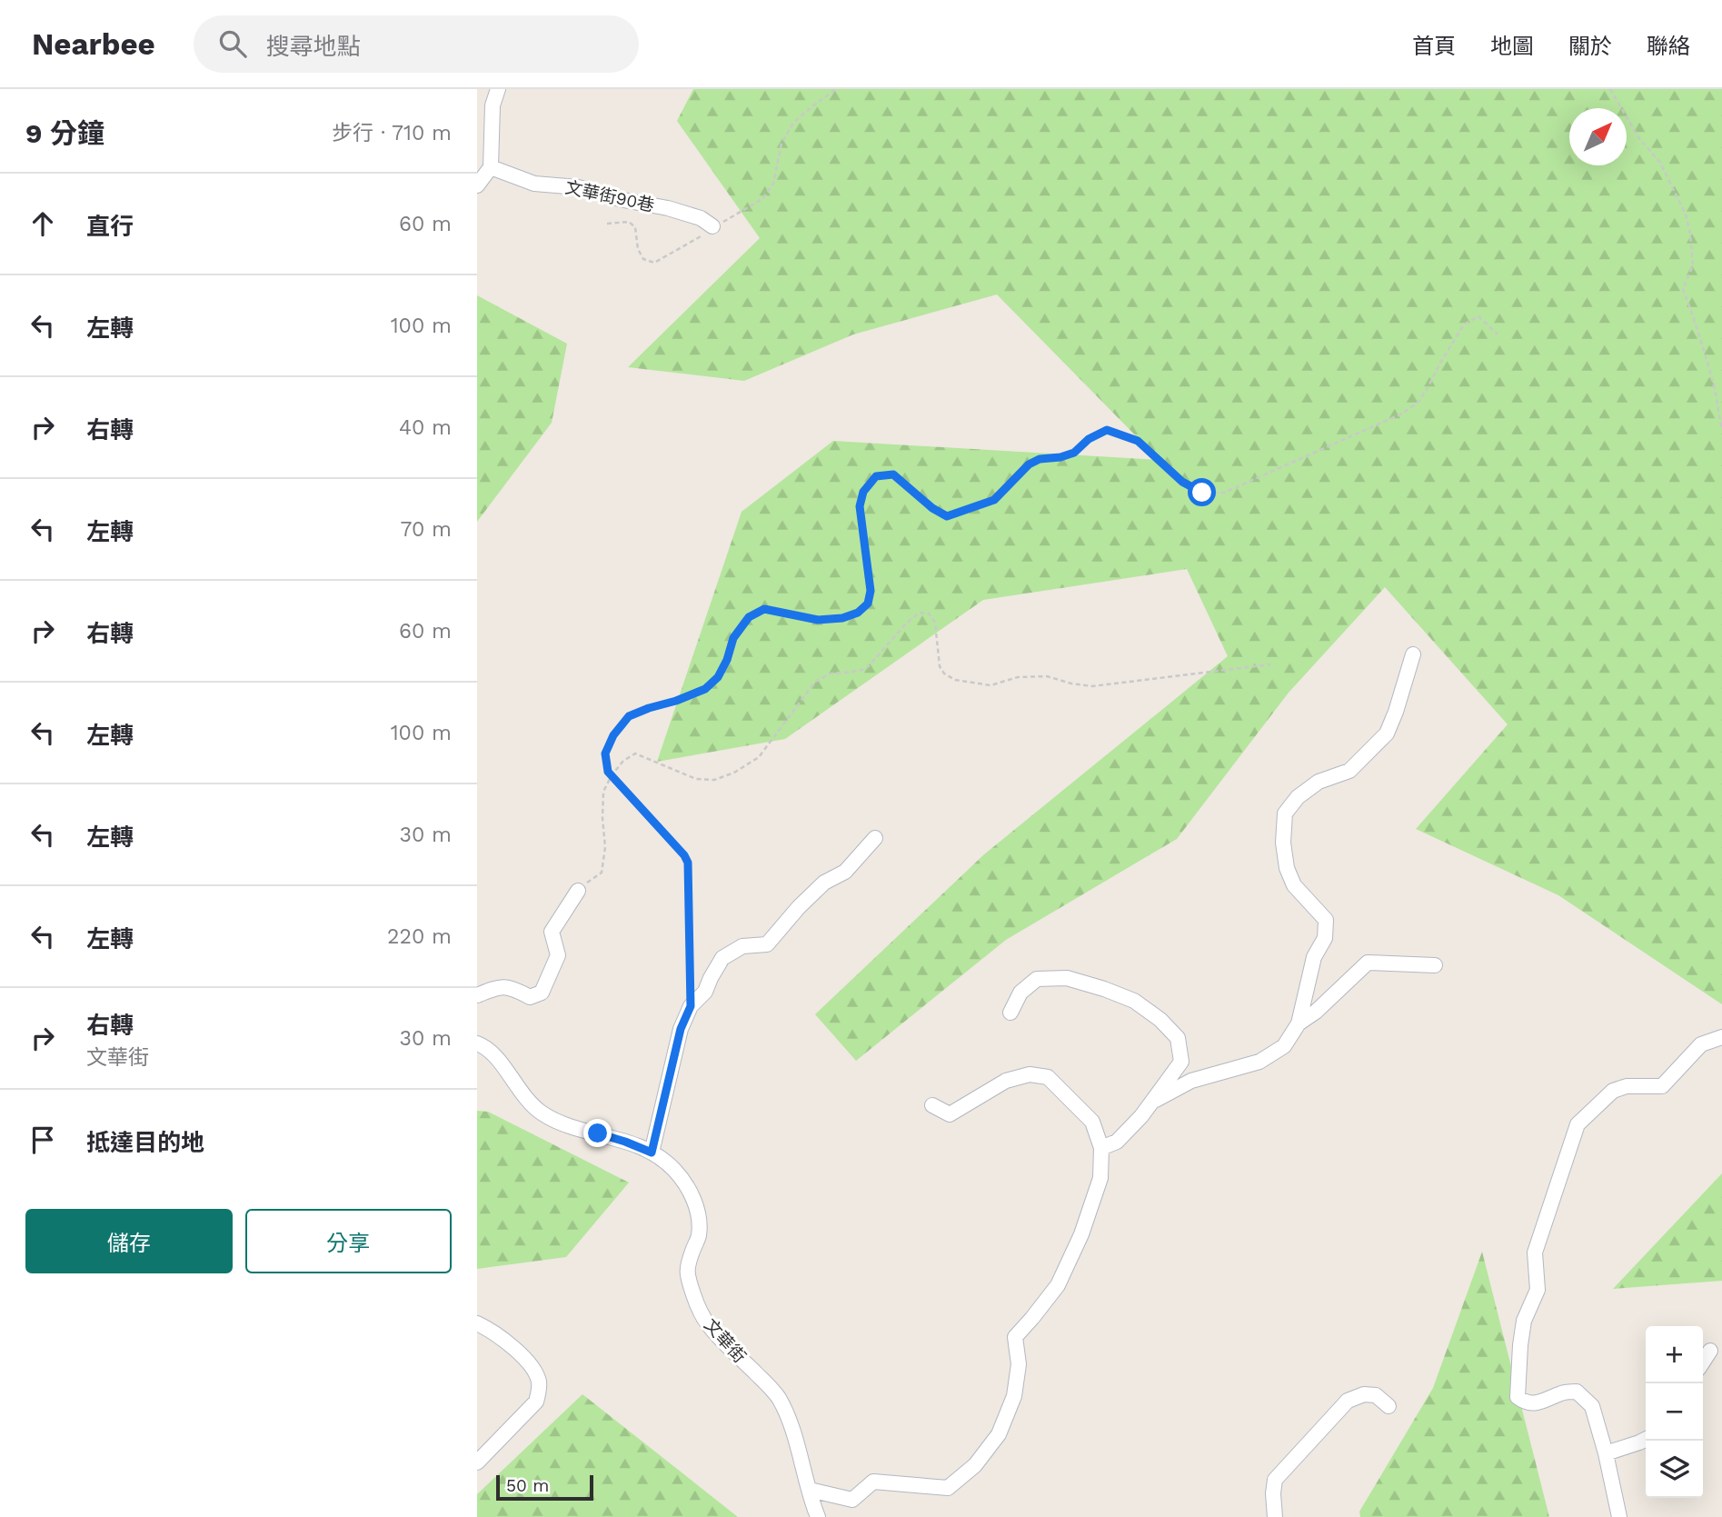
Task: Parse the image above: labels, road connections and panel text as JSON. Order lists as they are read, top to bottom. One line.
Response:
{"streets":{"street":["文華街90巷","文華街"]},"scale_bar":"50 m","north":"top right","page":{"header":"Nearbee","search":"搜尋地點","nav":["首頁","地圖","關於","聯絡"],"heading":["9 分鐘","步行 · 710 m"],"list":[["直行","60 m"],["左轉","100 m"],["右轉","40 m"],["左轉","70 m"],["右轉","60 m"],["左轉","100 m"],["左轉","30 m"],["左轉","220 m"],["右轉","文華街","30 m"],"抵達目的地"],"buttons":["儲存","分享"],"map_buttons":["+","−"],"scale":"50 m"}}
